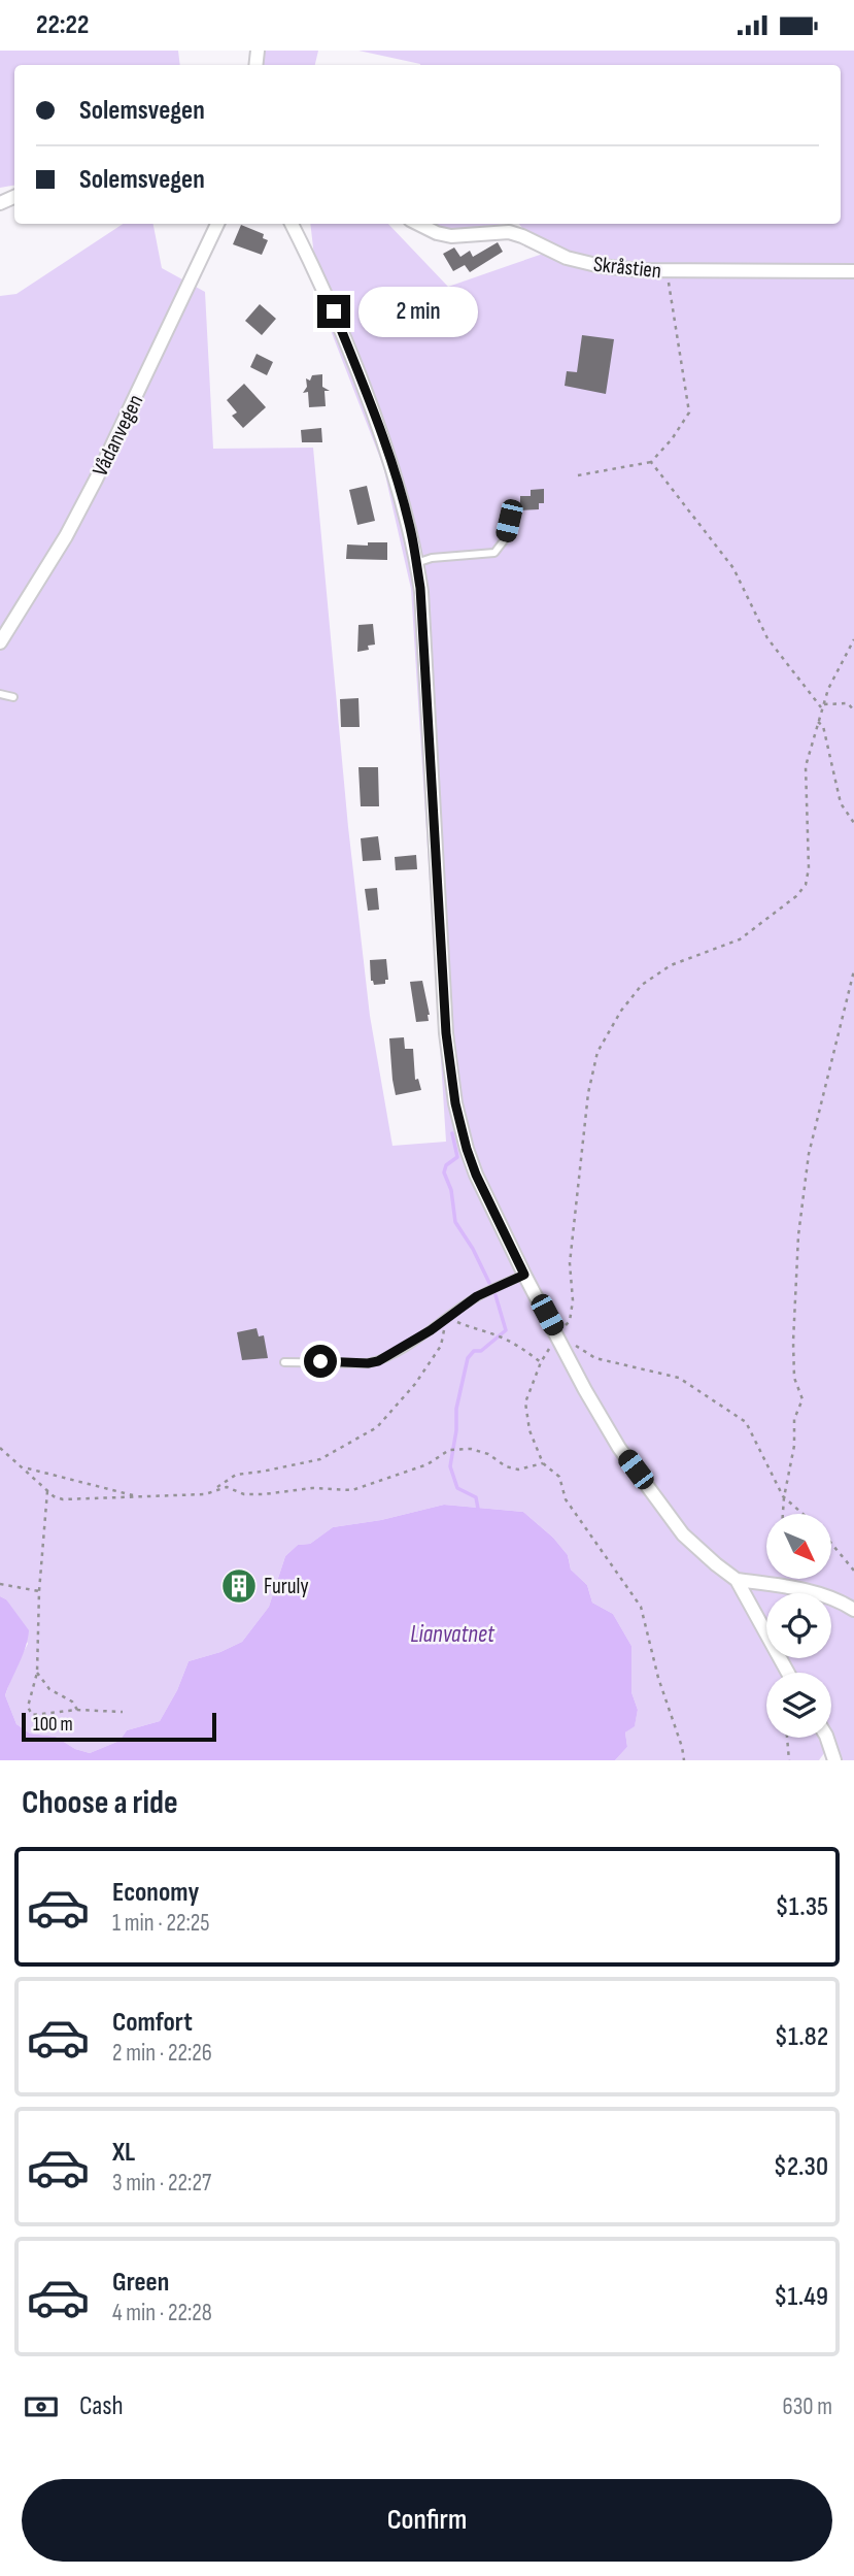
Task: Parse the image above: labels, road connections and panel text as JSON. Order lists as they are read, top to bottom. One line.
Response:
{"streets":{"street":["Skråstien","Vådanvegen"]},"water":["Lianvatnet"],"places":{"building":["Furuly"]},"scale_bar":"100 m","north":"bottom right","page":{"status":"22:22","banner":["Solemsvegen","Solemsvegen"],"bubble":"2 min","scale":"100 m","heading":"Choose a ride","list":[{"name":"Economy","note":"1 min · 22:25","value":"$1.35"},{"name":"Comfort","note":"2 min · 22:26","value":"$1.82"},{"name":"XL","note":"3 min · 22:27","value":"$2.30"},{"name":"Green","note":"4 min · 22:28","value":"$1.49"}],"pay":["Cash","630 m"],"buttons":"Confirm"}}
